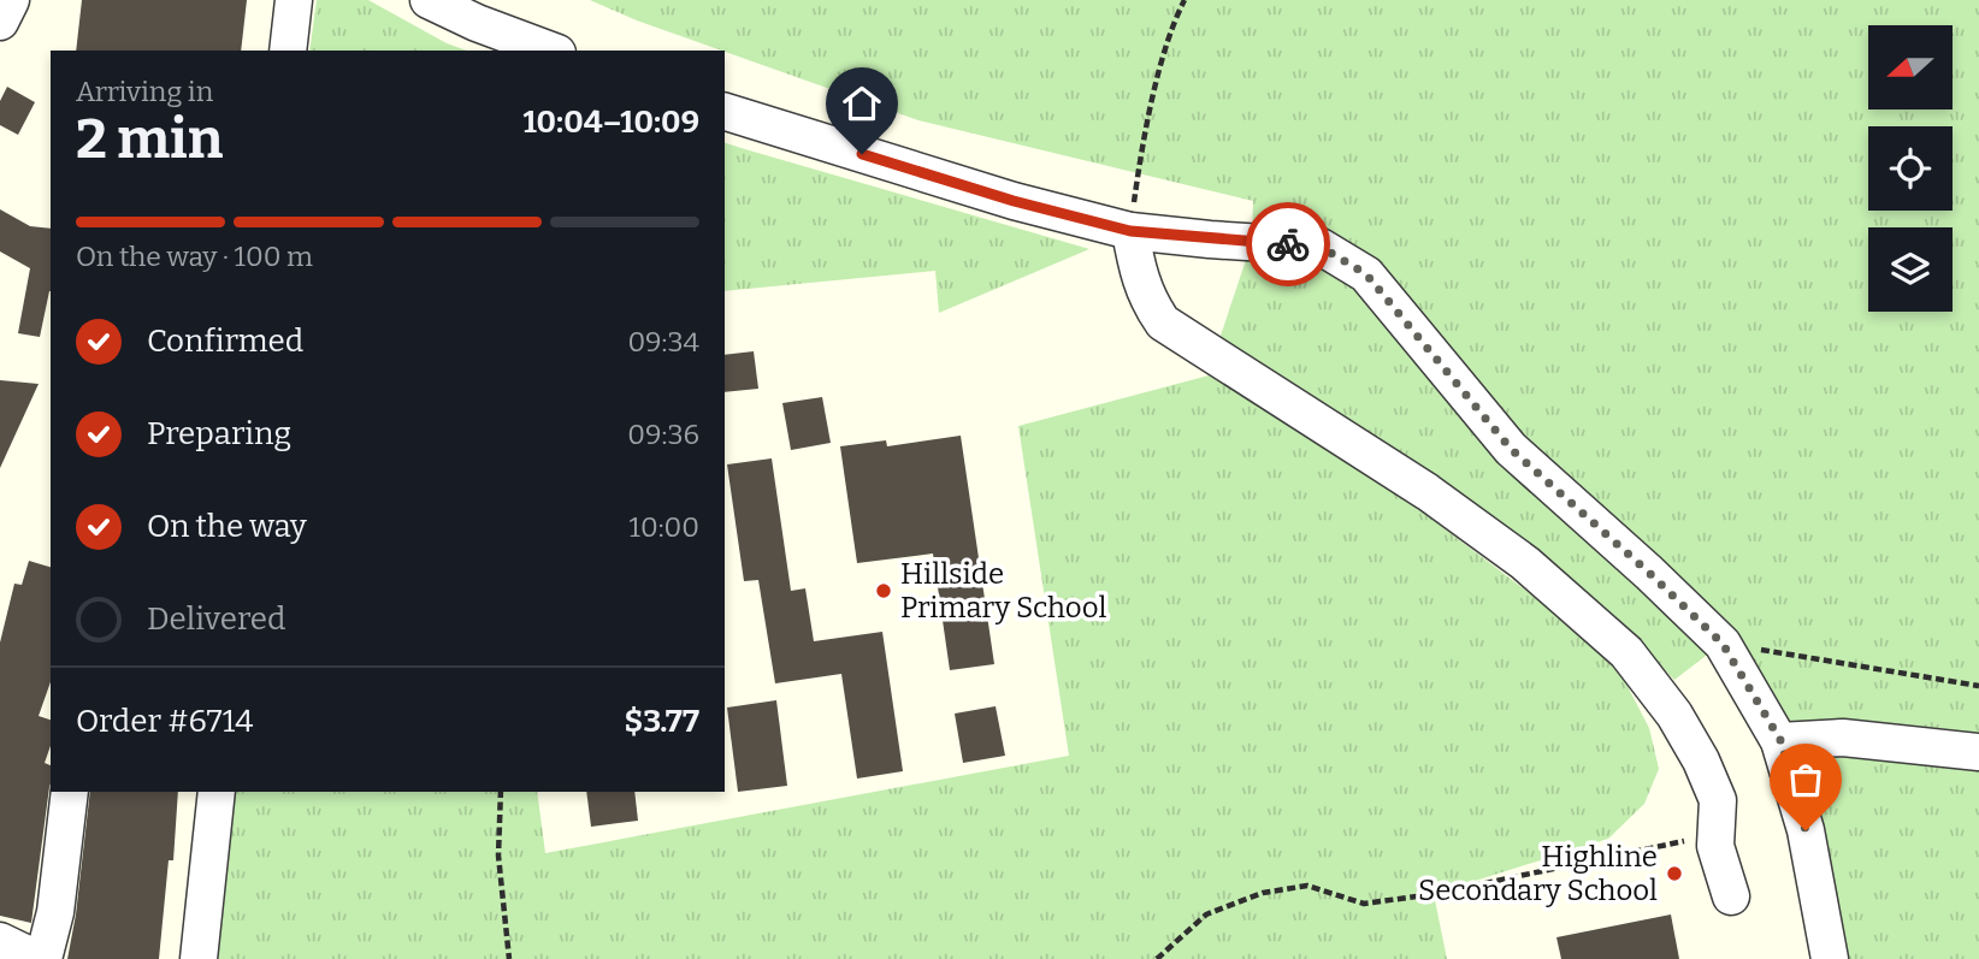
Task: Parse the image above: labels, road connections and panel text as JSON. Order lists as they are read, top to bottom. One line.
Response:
{"places":["Hillside Primary School","Highline Secondary School"],"north":"left","page":{"heading":["2 min","Arriving in","10:04–10:09"],"panel":["Order #6714","$3.77"],"bar":"On the way · 100 m","list":[["Confirmed","09:34"],["Preparing","09:36"],["On the way","10:00"],"Delivered"]}}
